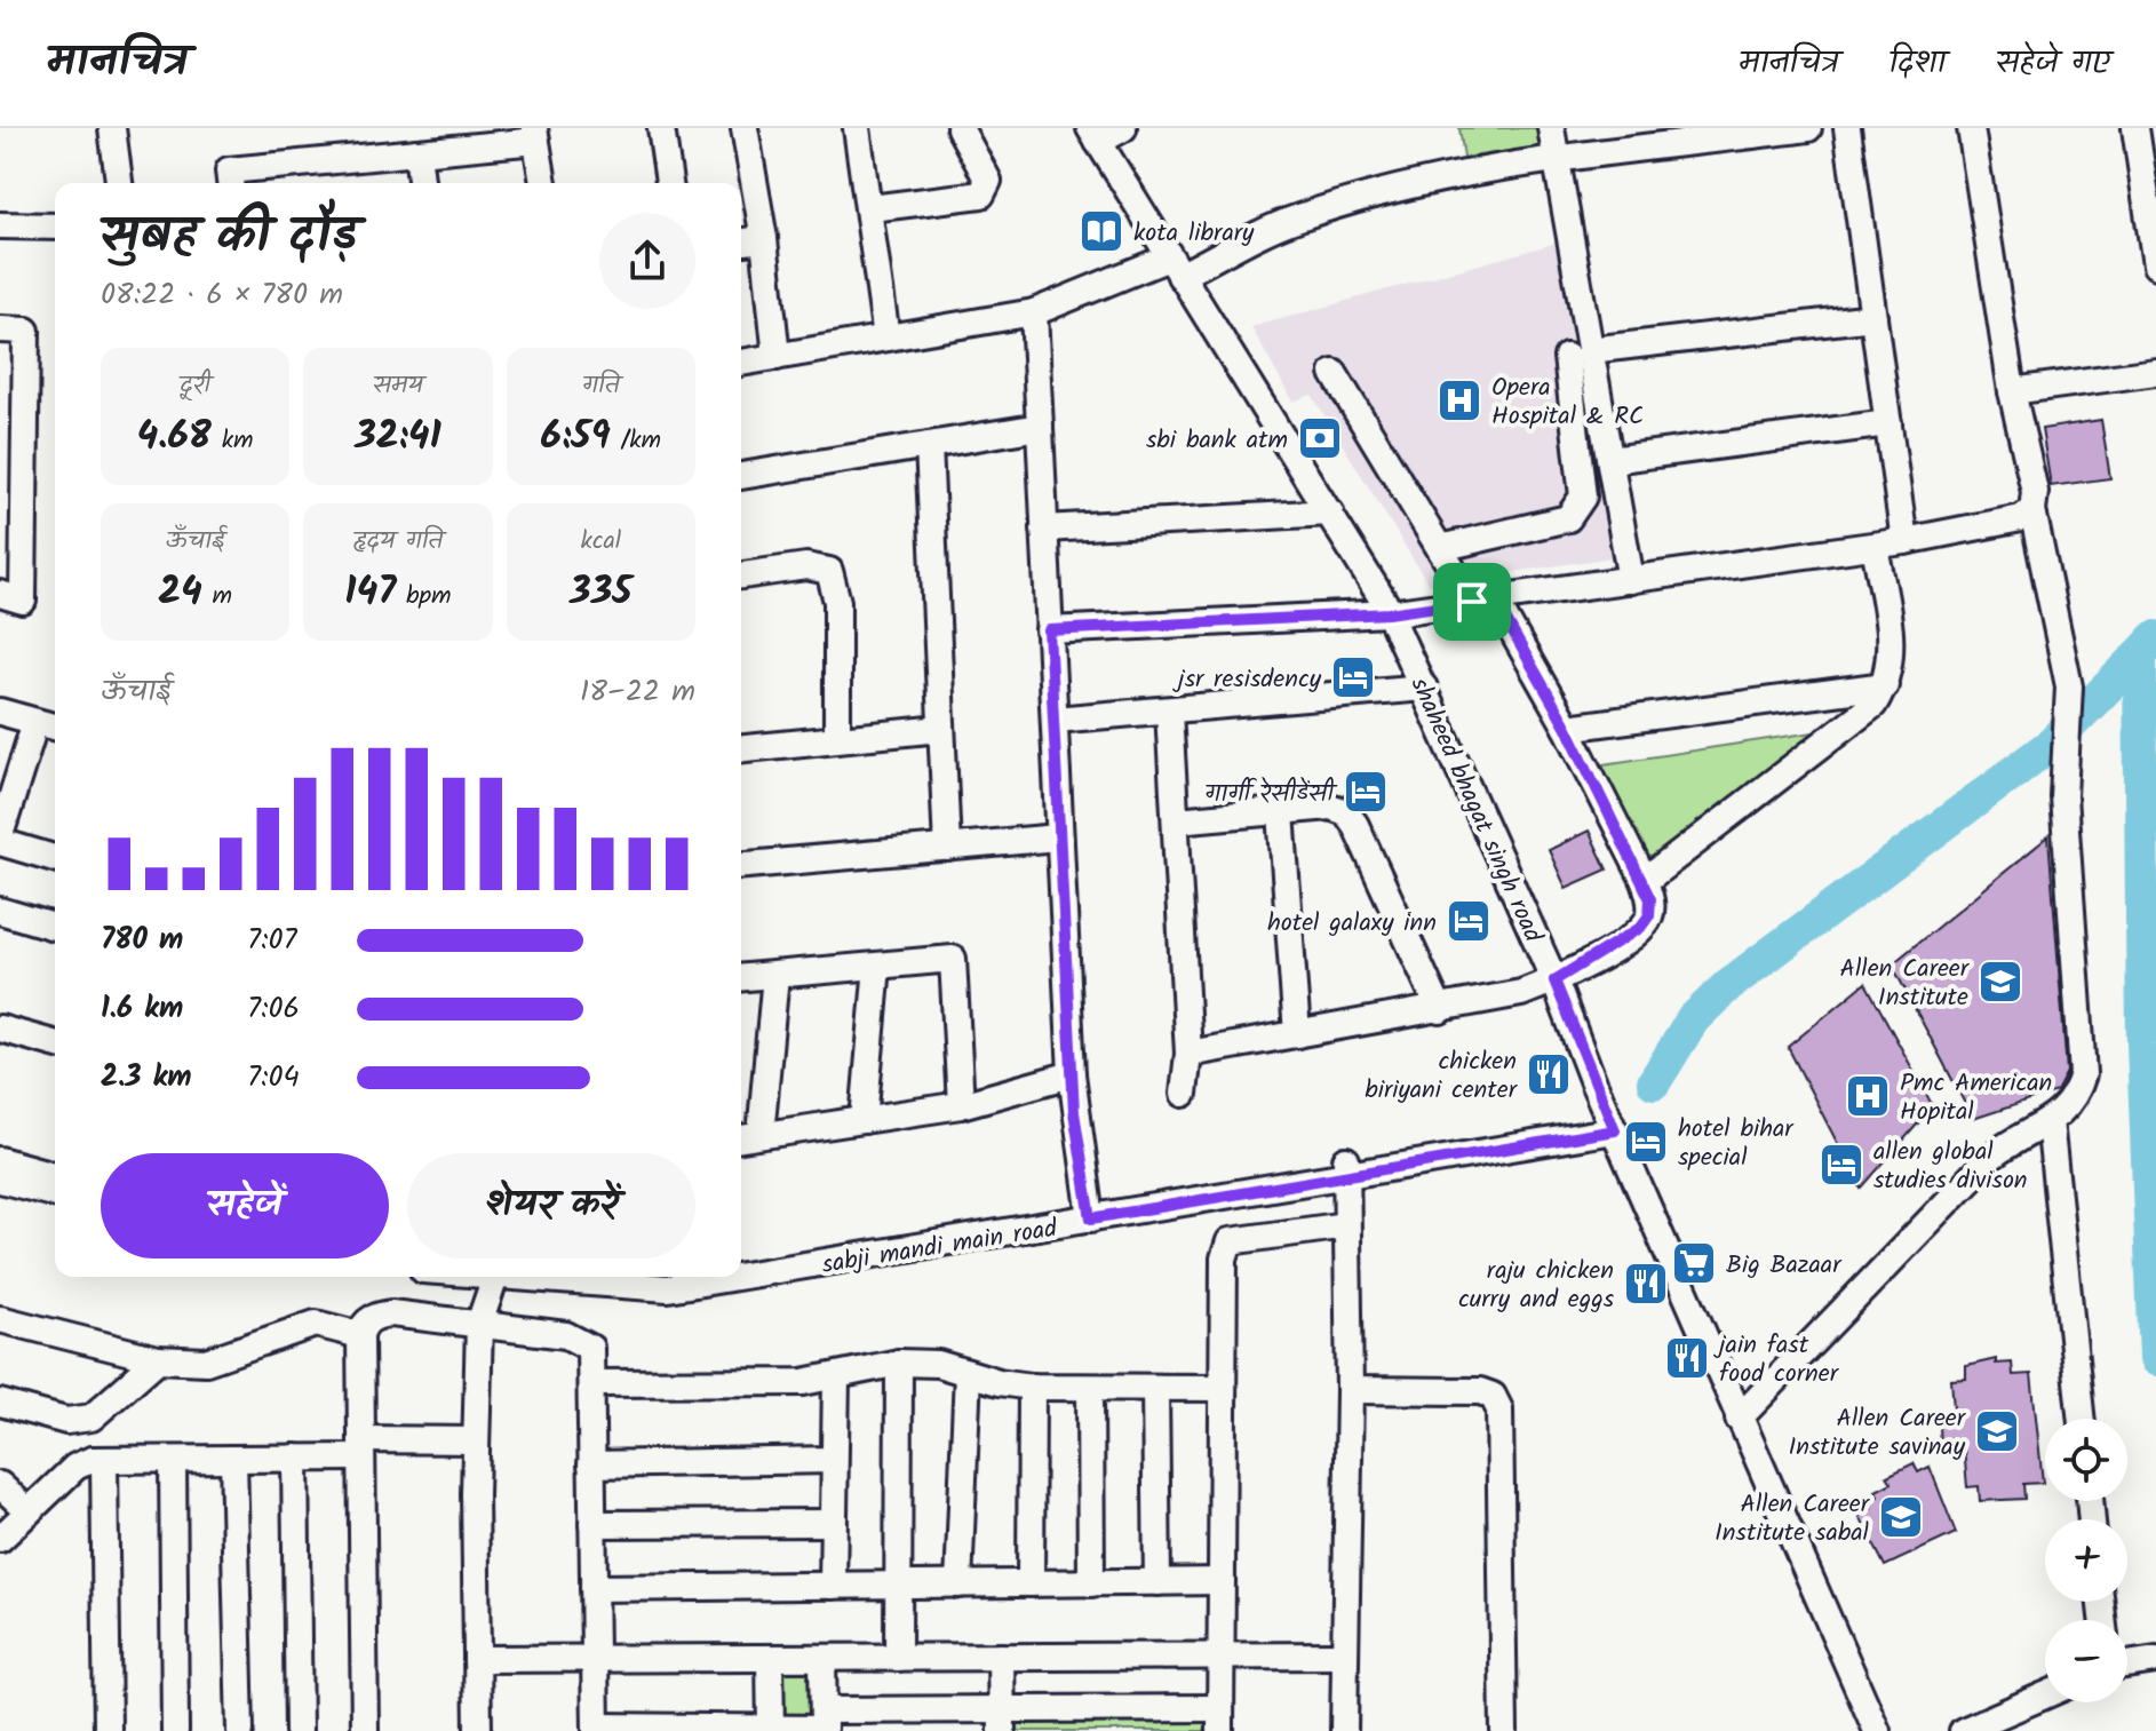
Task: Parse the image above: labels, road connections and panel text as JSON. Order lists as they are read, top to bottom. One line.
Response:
{"streets":{"street":["shaheed bhagat singh road","sabji mandi main road"]},"crossings":[["shaheed bhagat singh road","sabji mandi main road"]],"places":{"library":["kota library"],"hospital":["Opera Hospital & RC","Pmc American Hopital"],"bank":["sbi bank atm"],"hotel":["jsr resisdency","गार्गी रेसीडेंसी","hotel galaxy inn","hotel bihar special","allen global studies divison"],"school or university":["Allen Career Institute","Allen Career Institute savinay","Allen Career Institute sabal"],"restaurant":["chicken biriyani center","raju chicken curry and eggs","jain fast food corner"],"supermarket":["Big Bazaar"]},"page":{"header":"मानचित्र","nav":["मानचित्र","दिशा","सहेजे गए"],"heading":["सुबह की दौड़","08:22 · 6 × 780 m"],"stats":[["दूरी","4.68 km"],["समय","32:41"],["गति","6:59 /km"],["ऊँचाई","24 m"],["हृदय गति","147 bpm"],["kcal","335"]],"chart":["ऊँचाई","18–22 m"],"list":[{"name":"780 m","note":"7:07"},{"name":"1.6 km","note":"7:06"},{"name":"2.3 km","note":"7:04"}],"buttons":["सहेजें","शेयर करें"],"map_buttons":["+","−"]}}
